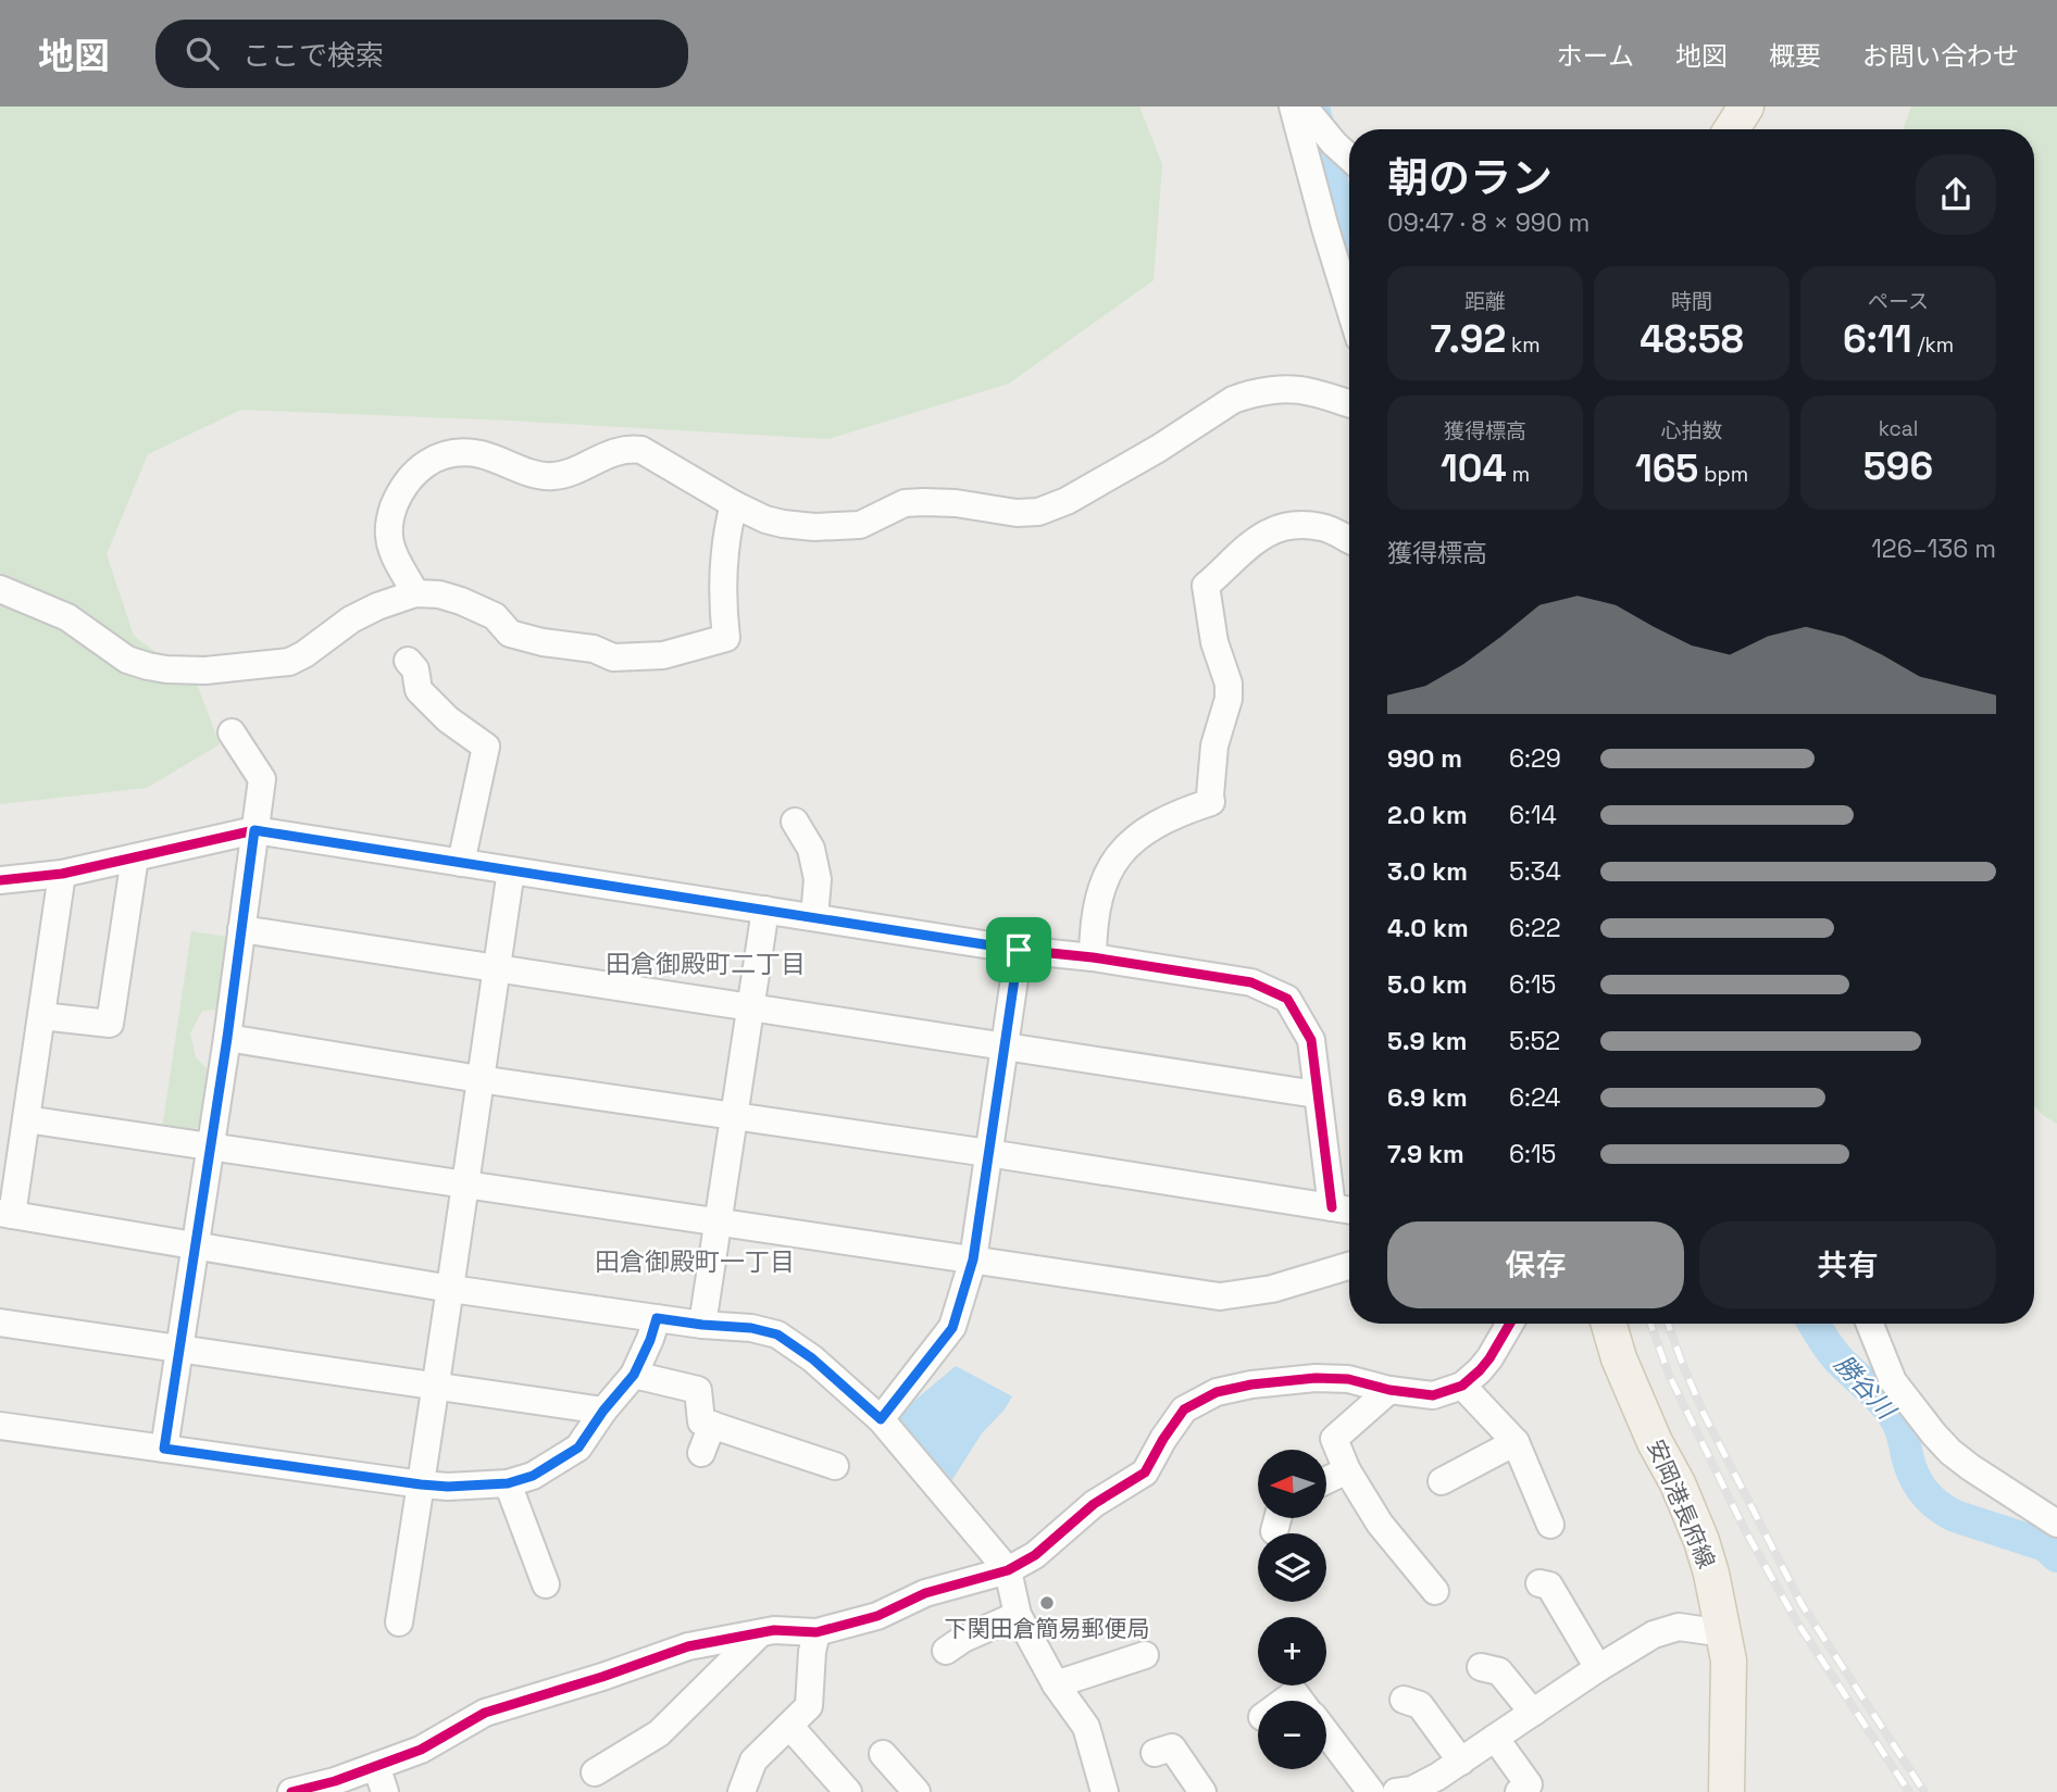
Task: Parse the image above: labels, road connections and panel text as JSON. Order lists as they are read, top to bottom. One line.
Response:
{"streets":{"main road":["安岡港長府線"]},"districts":["田倉御殿町二丁目","田倉御殿町一丁目"],"water":["勝谷川"],"places":["下関田倉簡易郵便局"],"north":"left","page":{"header":"地図","search":"ここで検索","nav":["ホーム","地図","概要","お問い合わせ"],"heading":["朝のラン","09:47 · 8 × 990 m"],"stats":[["距離","7.92 km"],["時間","48:58"],["ペース","6:11 /km"],["獲得標高","104 m"],["心拍数","165 bpm"],["kcal","596"]],"chart":["獲得標高","126–136 m"],"list":[{"name":"990 m","note":"6:29"},{"name":"2.0 km","note":"6:14"},{"name":"3.0 km","note":"5:34"},{"name":"4.0 km","note":"6:22"},{"name":"5.0 km","note":"6:15"},{"name":"5.9 km","note":"5:52"},{"name":"6.9 km","note":"6:24"},{"name":"7.9 km","note":"6:15"}],"buttons":["保存","共有"],"map_buttons":["+","−"]}}
